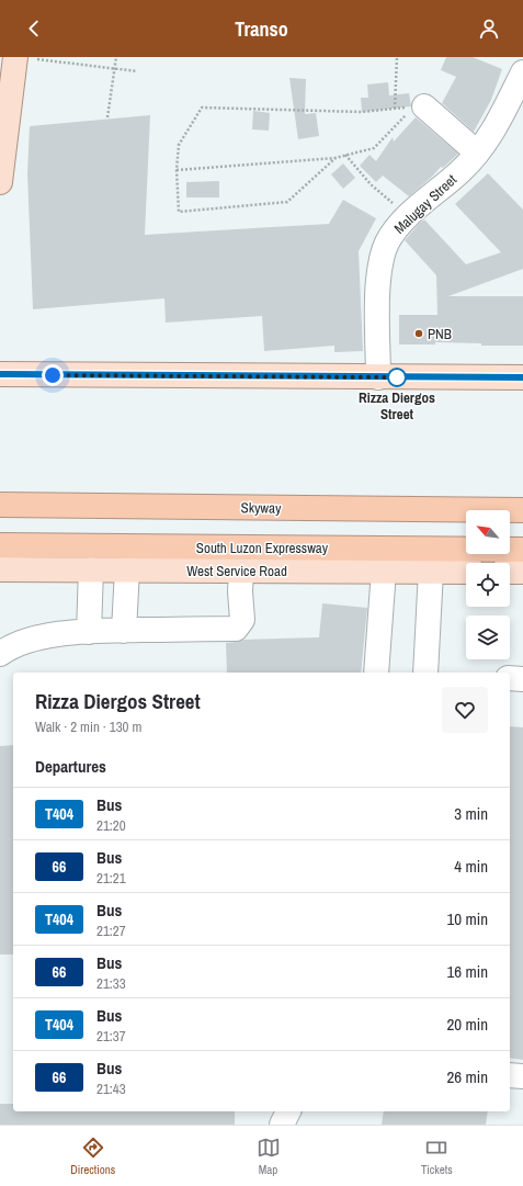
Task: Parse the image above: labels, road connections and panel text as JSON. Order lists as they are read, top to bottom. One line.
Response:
{"streets":{"highway":["Skyway","South Luzon Expressway"],"main road":["West Service Road"],"street":["Malugay Street"]},"places":["PNB","Rizza Diergos Street"],"lines":["bus line T404"],"north":"top left","page":{"header":"Transo","heading":[["Rizza Diergos Street","Walk · 2 min · 130 m"],"Departures"],"list":[{"mark":"T404","name":"Bus","note":"21:20","value":"3 min"},{"mark":"66","name":"Bus","note":"21:21","value":"4 min"},{"mark":"T404","name":"Bus","note":"21:27","value":"10 min"},{"mark":"66","name":"Bus","note":"21:33","value":"16 min"},{"mark":"T404","name":"Bus","note":"21:37","value":"20 min"},{"mark":"66","name":"Bus","note":"21:43","value":"26 min"}],"tabs":["Directions","Map","Tickets"]}}
